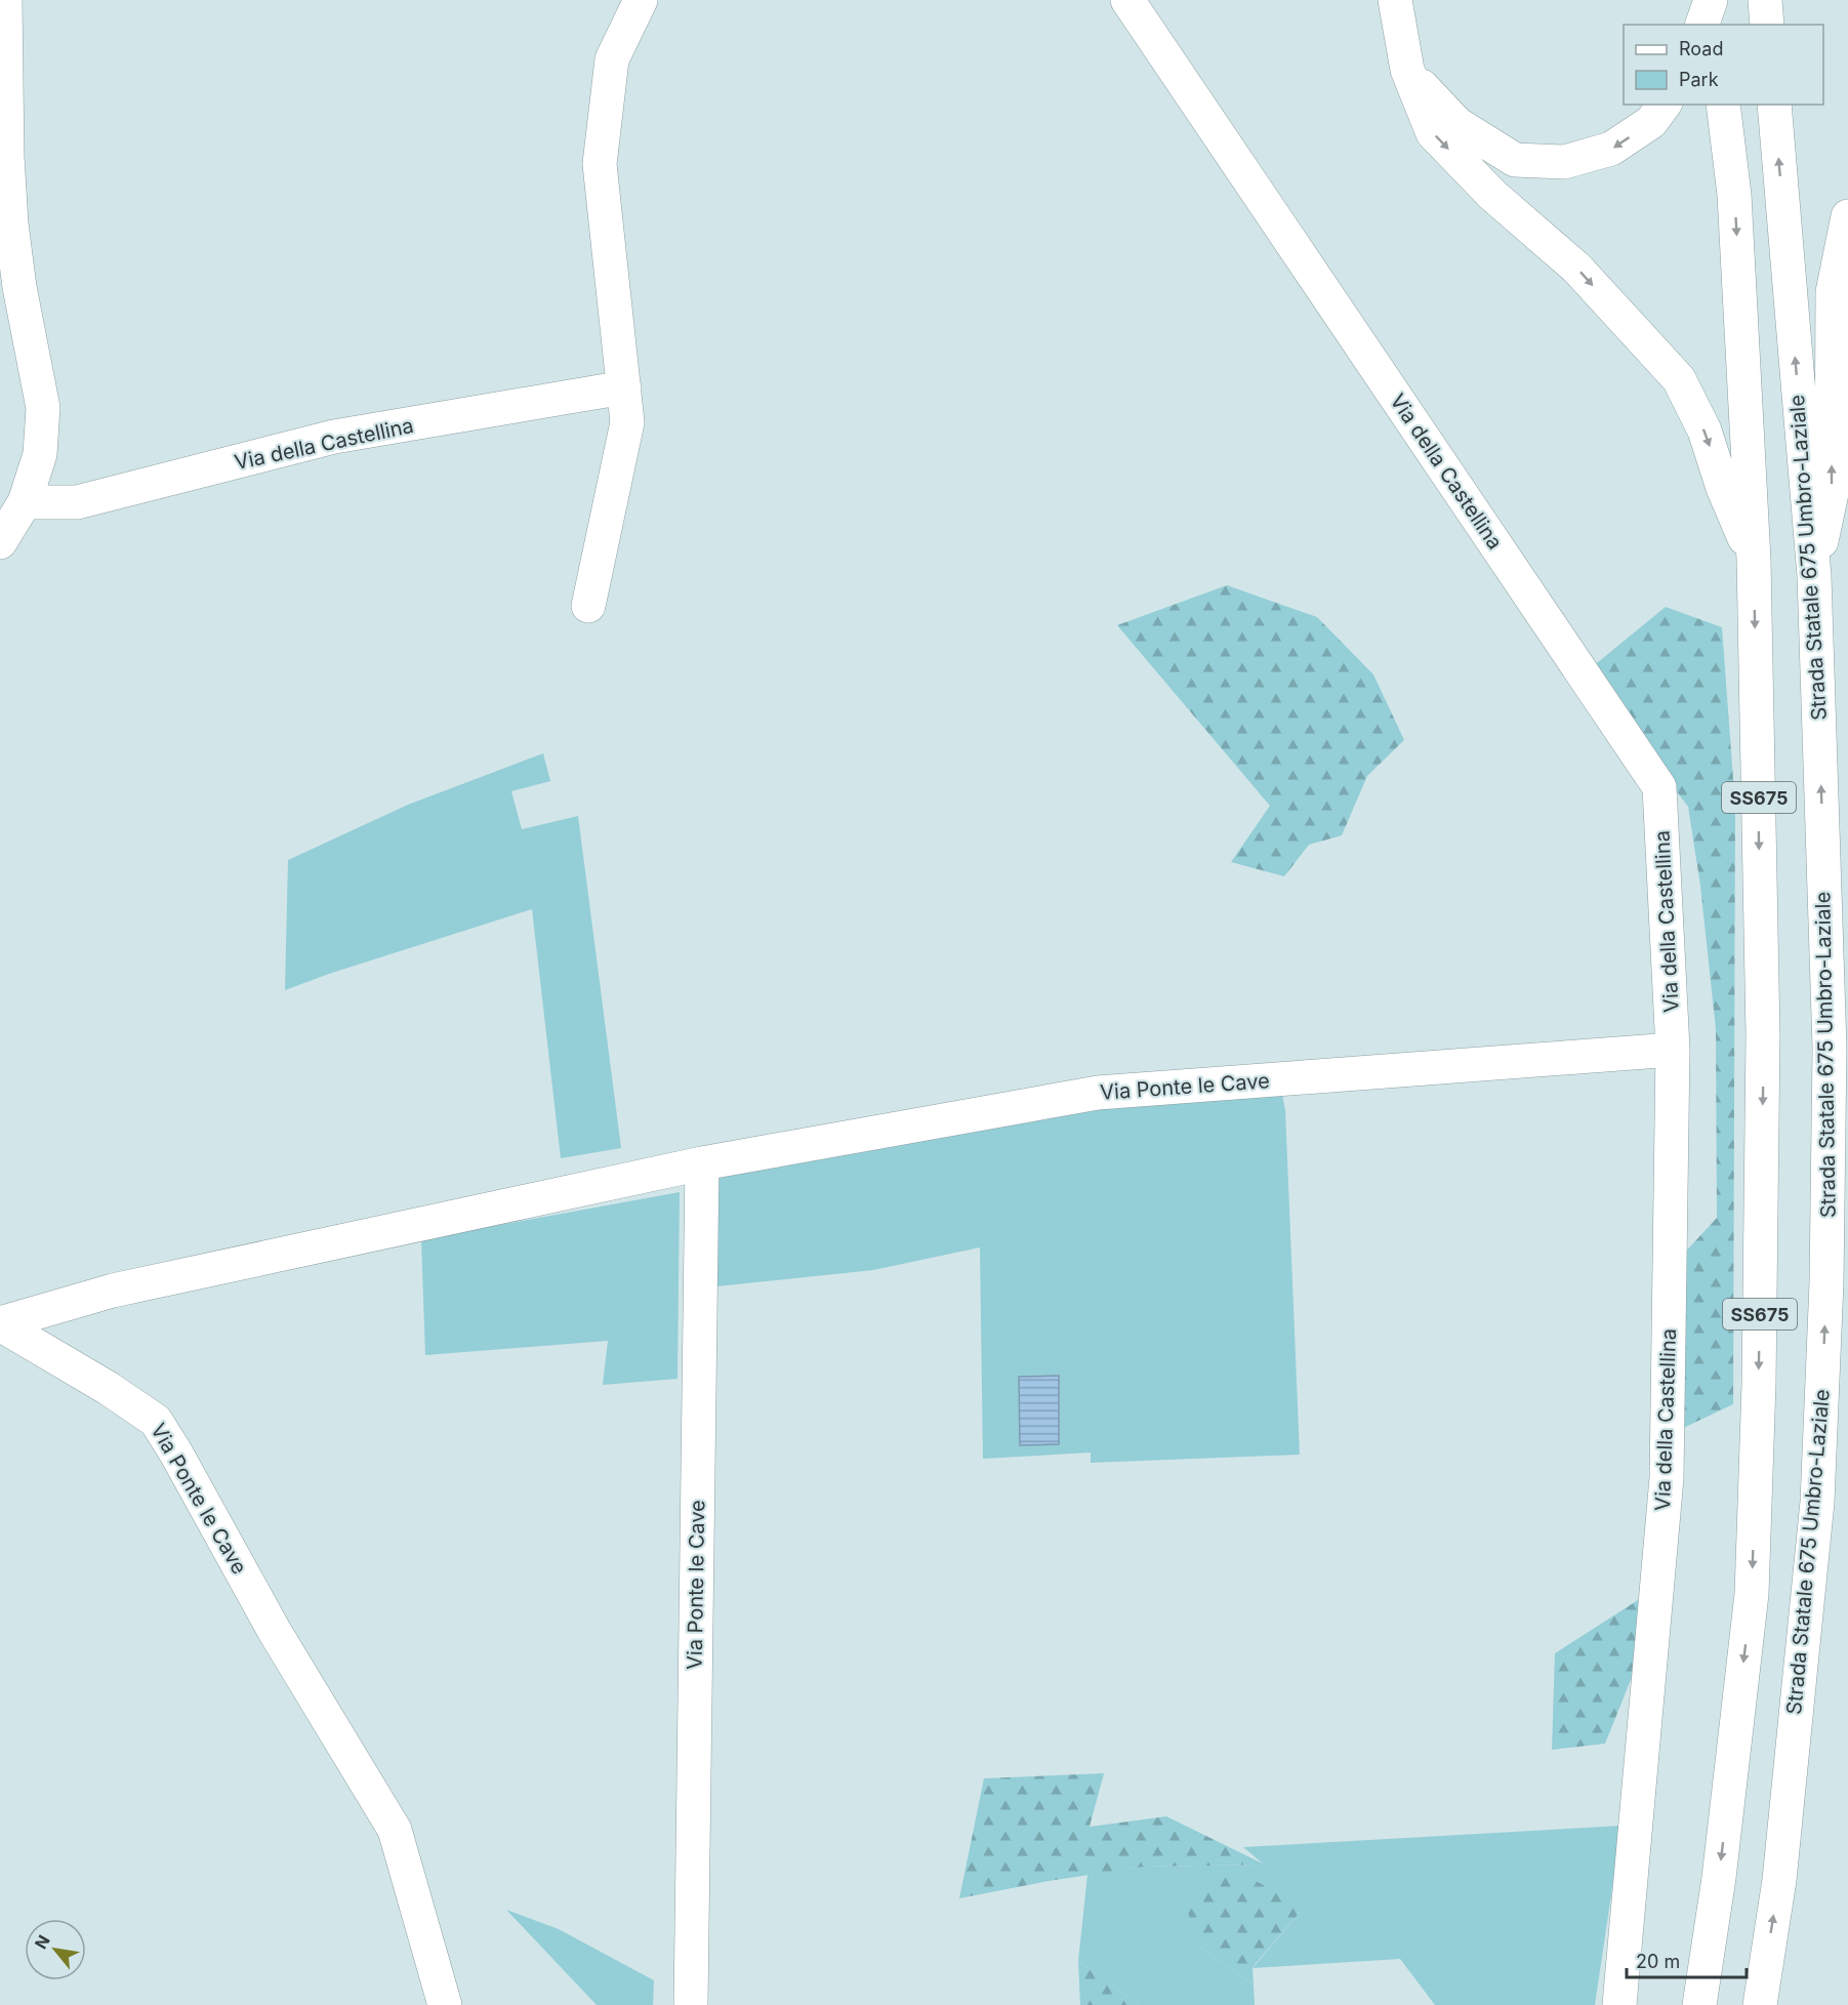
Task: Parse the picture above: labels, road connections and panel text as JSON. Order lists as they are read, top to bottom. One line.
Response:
{"streets":{"main road":["Via della Castellina","Strada Statale 675 Umbro-Laziale","SS675","Via Ponte le Cave"]},"crossings":[["Via della Castellina","Via Ponte le Cave"]],"legend":["Road","Park"],"scale_bar":"20 m","north":"top left"}
